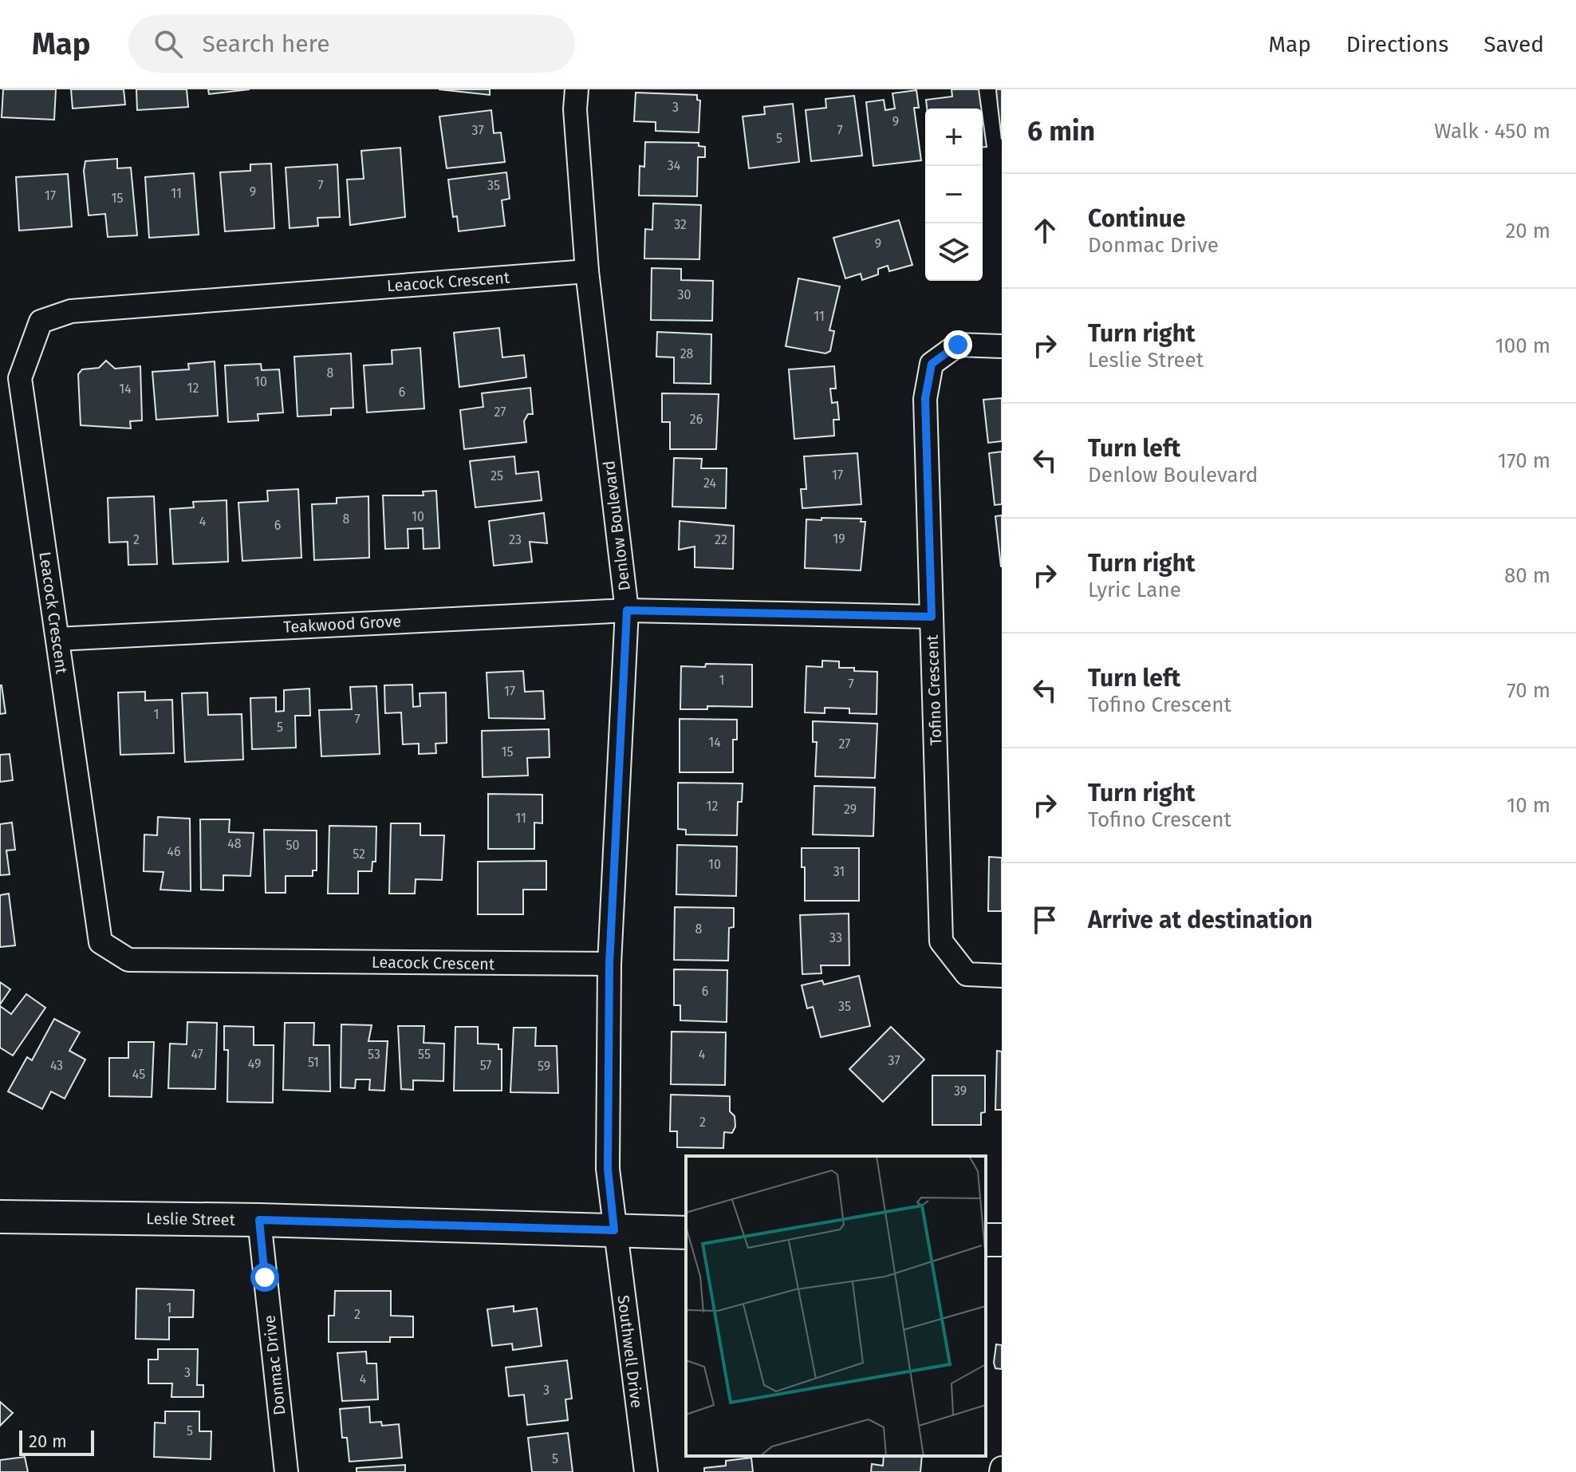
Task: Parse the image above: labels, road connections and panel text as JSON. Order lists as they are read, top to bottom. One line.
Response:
{"streets":{"main road":["Leslie Street"],"street":["Leacock Crescent","Denlow Boulevard","Teakwood Grove","Tofino Crescent","Southwell Drive","Donmac Drive"]},"crossings":[["Leacock Crescent","Denlow Boulevard"],["Leacock Crescent","Teakwood Grove"],["Denlow Boulevard","Teakwood Grove"],["Denlow Boulevard","Leslie Street"],["Denlow Boulevard","Southwell Drive"],["Teakwood Grove","Tofino Crescent"],["Leslie Street","Southwell Drive"],["Leslie Street","Donmac Drive"]],"house_numbers":["3","9","37","7","5","34","7","35","9","11","17","15","32","9","30","11","28","8","10","12","14","6","27","26","17","25","24","10","8","4","6","19","2","23","22","1","7","17","1","7","5","14","27","15","12","29","11","48","50","46","52","10","31","8","33","6","35","47","53","55","4","37","51","49","43","57","59","45","39","2","1","2","3","4","3","5","5"],"scale_bar":"20 m","page":{"header":"Map","search":"Search here","nav":["Map","Directions","Saved"],"heading":["6 min","Walk · 450 m"],"map_buttons":["+","−"],"list":[["Continue","Donmac Drive","20 m"],["Turn right","Leslie Street","100 m"],["Turn left","Denlow Boulevard","170 m"],["Turn right","Lyric Lane","80 m"],["Turn left","Tofino Crescent","70 m"],["Turn right","Tofino Crescent","10 m"],"Arrive at destination"],"scale":"20 m"}}
